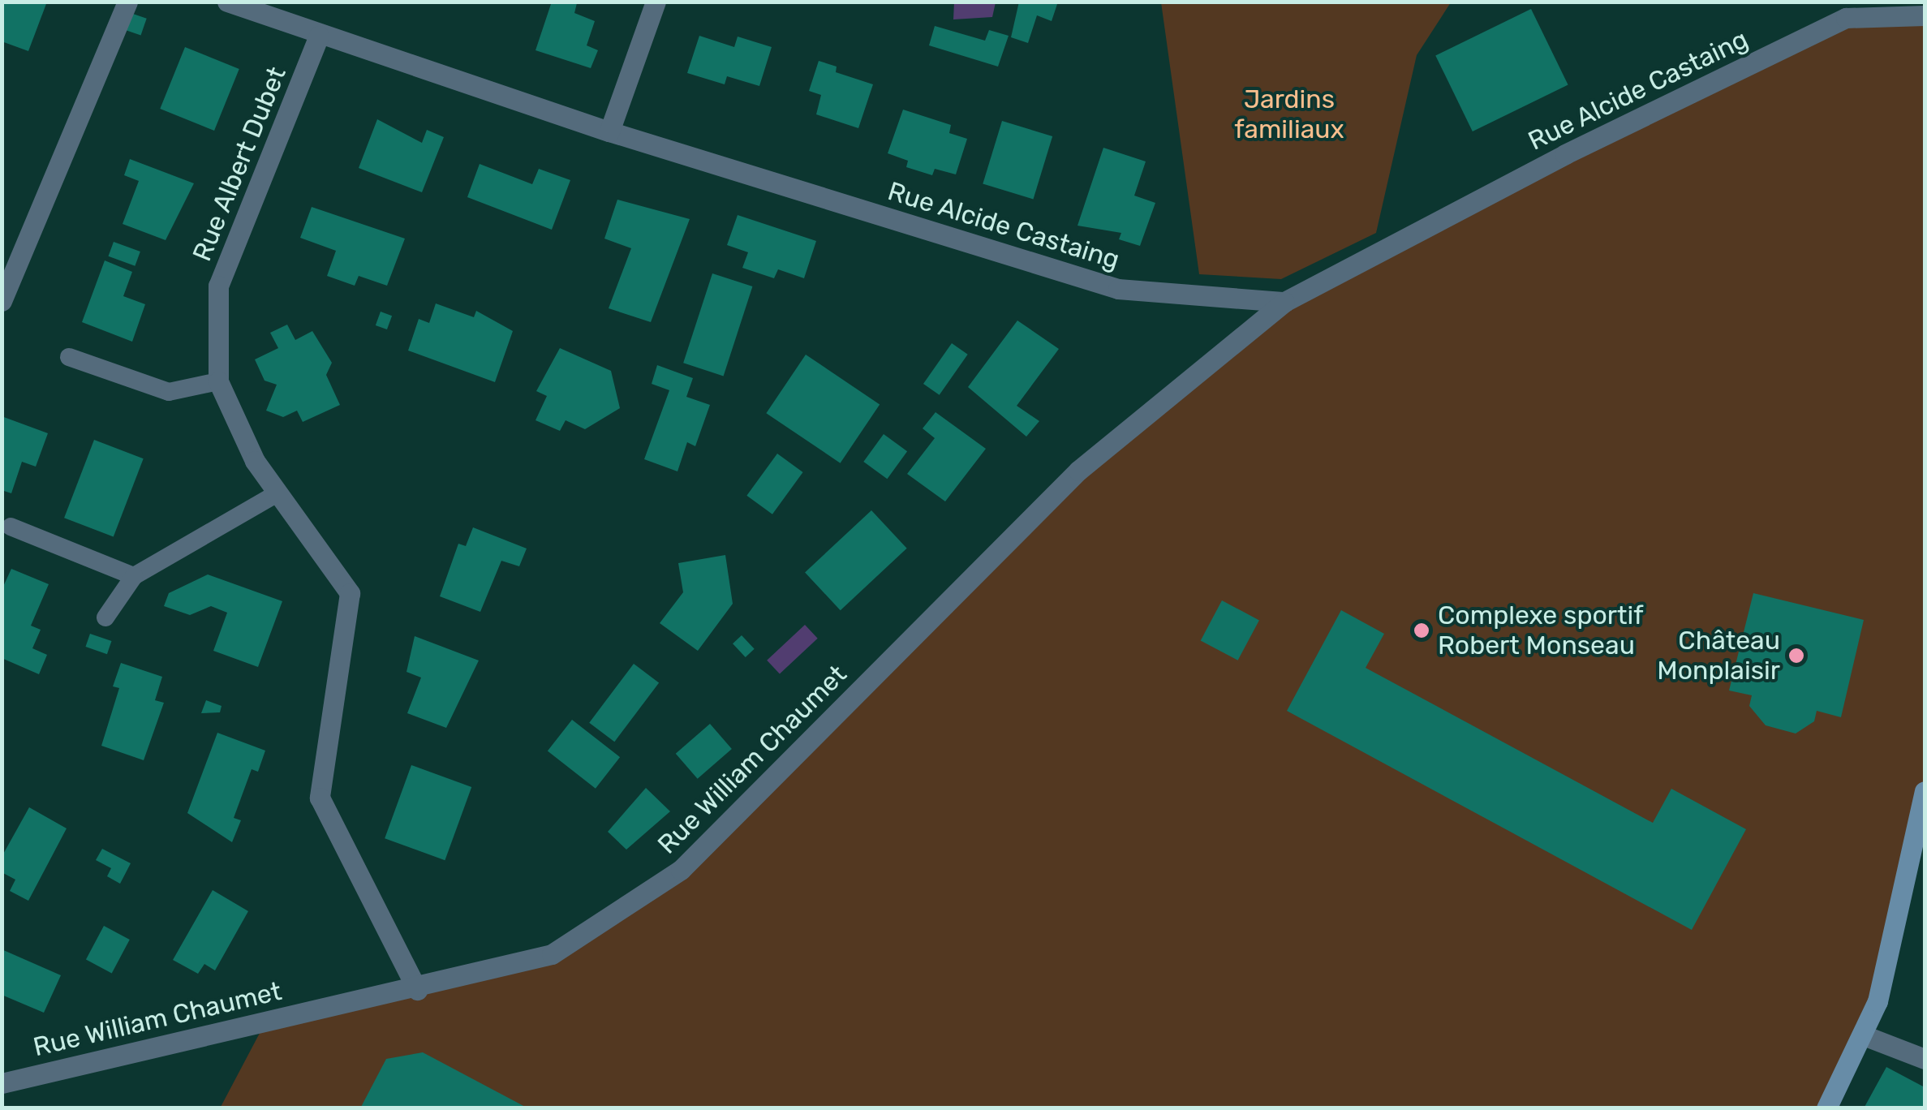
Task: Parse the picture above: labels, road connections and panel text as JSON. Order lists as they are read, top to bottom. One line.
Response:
{"streets":{"street":["Rue Alcide Castaing","Rue Albert Dubet","Rue William Chaumet"]},"crossings":[["Rue Alcide Castaing","Rue Albert Dubet"],["Rue Alcide Castaing","Rue William Chaumet"],["Rue Albert Dubet","Rue William Chaumet"]],"parks":["Jardins familiaux"],"places":["Complexe sportif Robert Monseau","Château Monplaisir"]}
